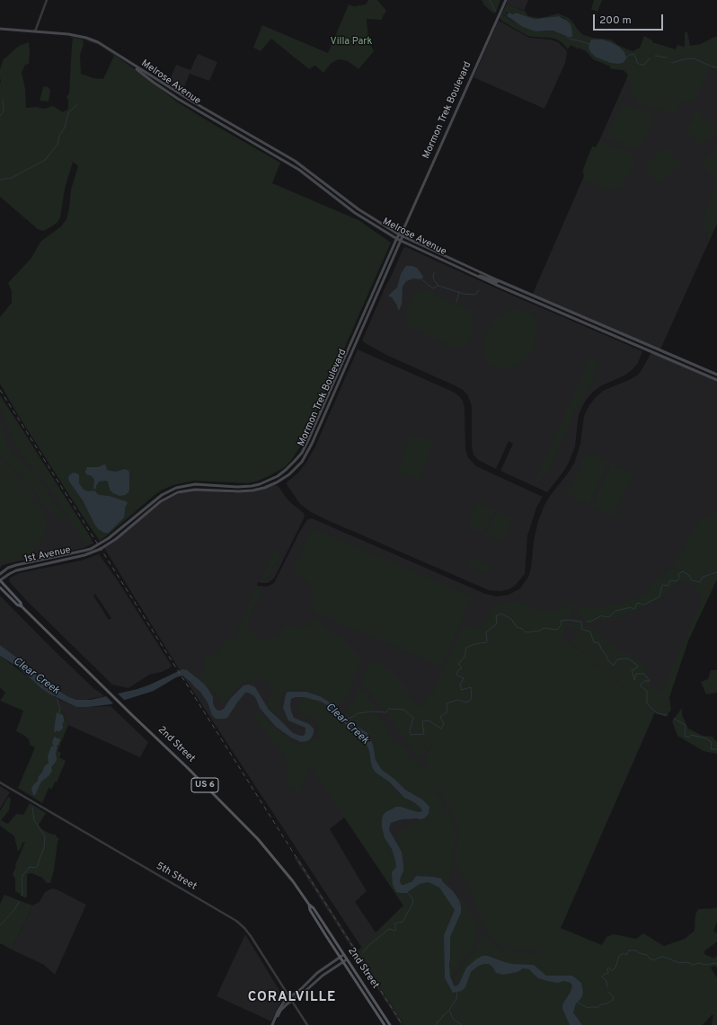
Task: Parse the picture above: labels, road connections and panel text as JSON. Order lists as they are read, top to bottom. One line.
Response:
{"streets":{"main road":["Melrose Avenue","Mormon Trek Boulevard","1st Avenue","2nd Street","US 6"],"street":["5th Street"]},"crossings":[["Melrose Avenue","Mormon Trek Boulevard"],["Mormon Trek Boulevard","1st Avenue"],["1st Avenue","2nd Street"]],"districts":["CORALVILLE"],"water":["Clear Creek"],"parks":["Villa Park"],"scale_bar":"200 m"}
